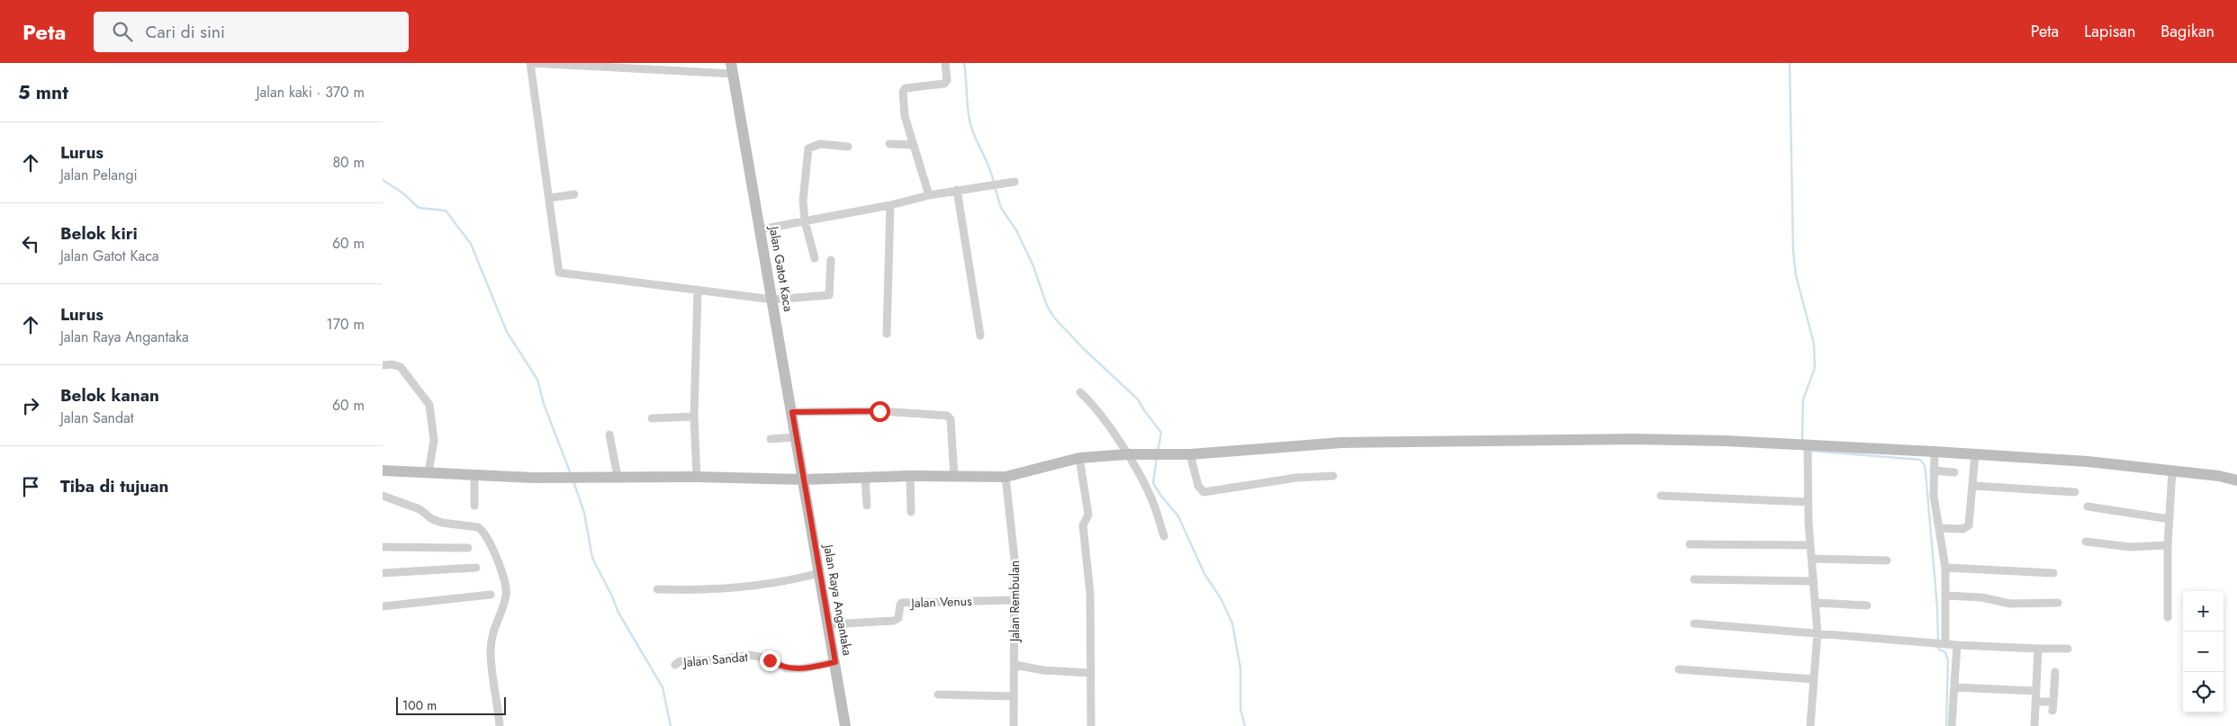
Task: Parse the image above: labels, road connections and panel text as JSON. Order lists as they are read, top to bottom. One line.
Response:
{"streets":{"main road":["Jalan Gatot Kaca","Jalan Raya Angantaka"],"street":["Jalan Rembulan","Jalan Venus","Jalan Sandat"]},"crossings":[["Jalan Gatot Kaca","Jalan Raya Angantaka"],["Jalan Raya Angantaka","Jalan Venus"],["Jalan Raya Angantaka","Jalan Sandat"],["Jalan Rembulan","Jalan Venus"]],"scale_bar":"100 m","page":{"header":"Peta","search":"Cari di sini","nav":["Peta","Lapisan","Bagikan"],"heading":["5 mnt","Jalan kaki · 370 m"],"list":[["Lurus","Jalan Pelangi","80 m"],["Belok kiri","Jalan Gatot Kaca","60 m"],["Lurus","Jalan Raya Angantaka","170 m"],["Belok kanan","Jalan Sandat","60 m"],"Tiba di tujuan"],"map_buttons":["+","−"],"scale":"100 m"}}
